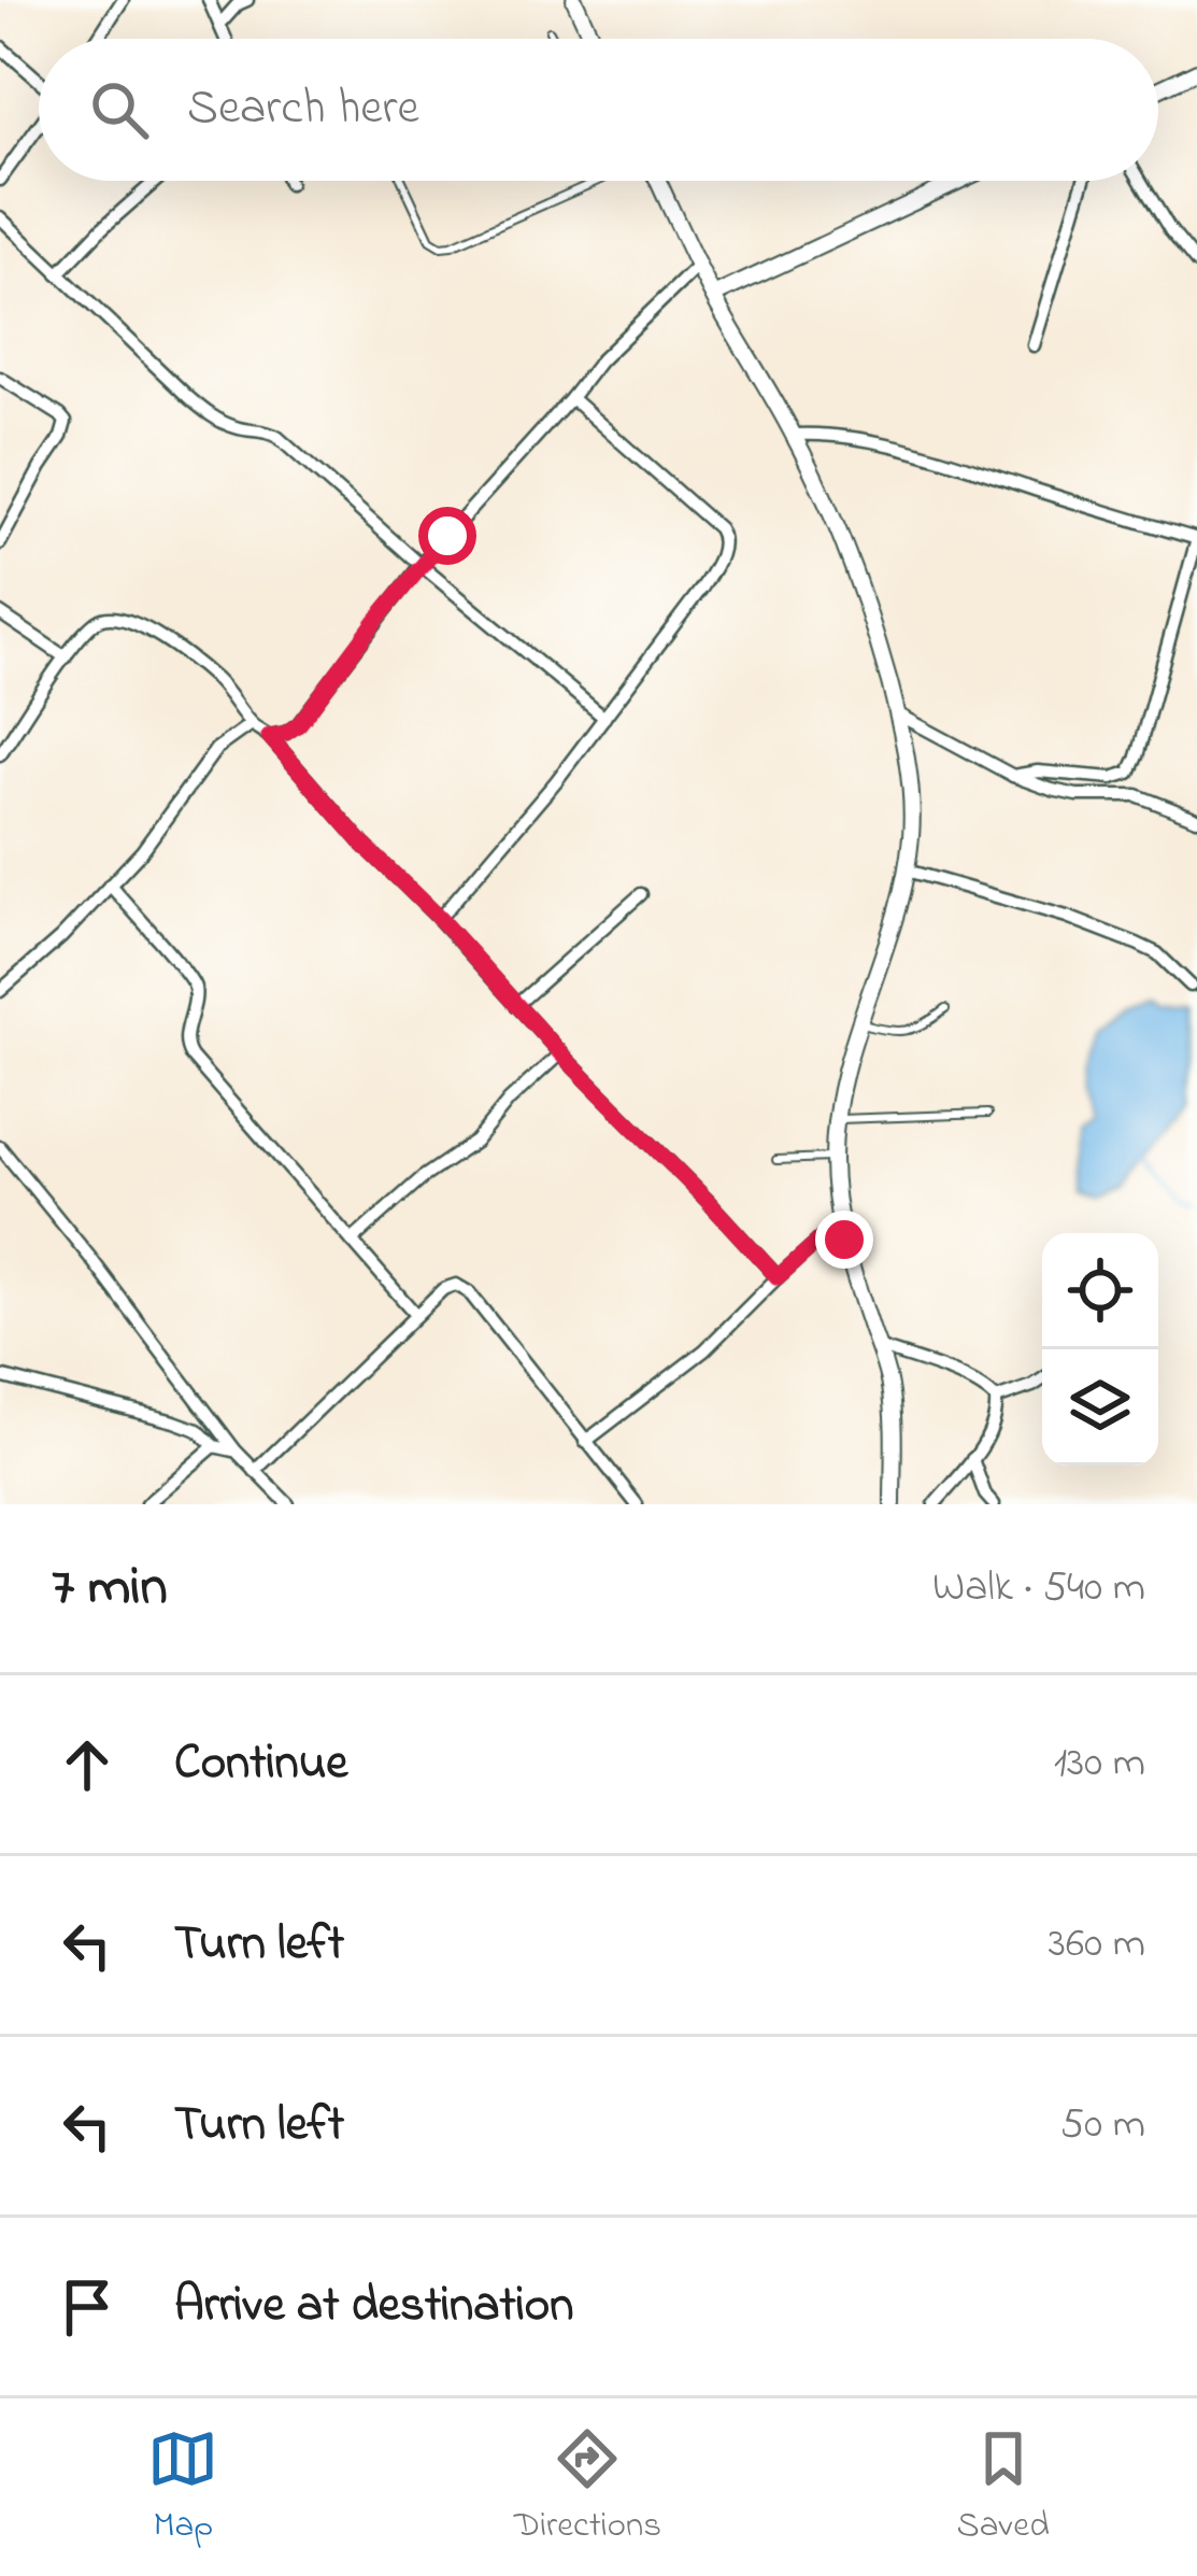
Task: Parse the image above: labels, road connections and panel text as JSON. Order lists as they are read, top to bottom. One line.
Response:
{"page":{"search":"Search here","heading":["7 min","Walk · 540 m"],"list":[["Continue","130 m"],["Turn left","360 m"],["Turn left","50 m"],"Arrive at destination"],"nav":["Map","Directions","Saved"]}}
